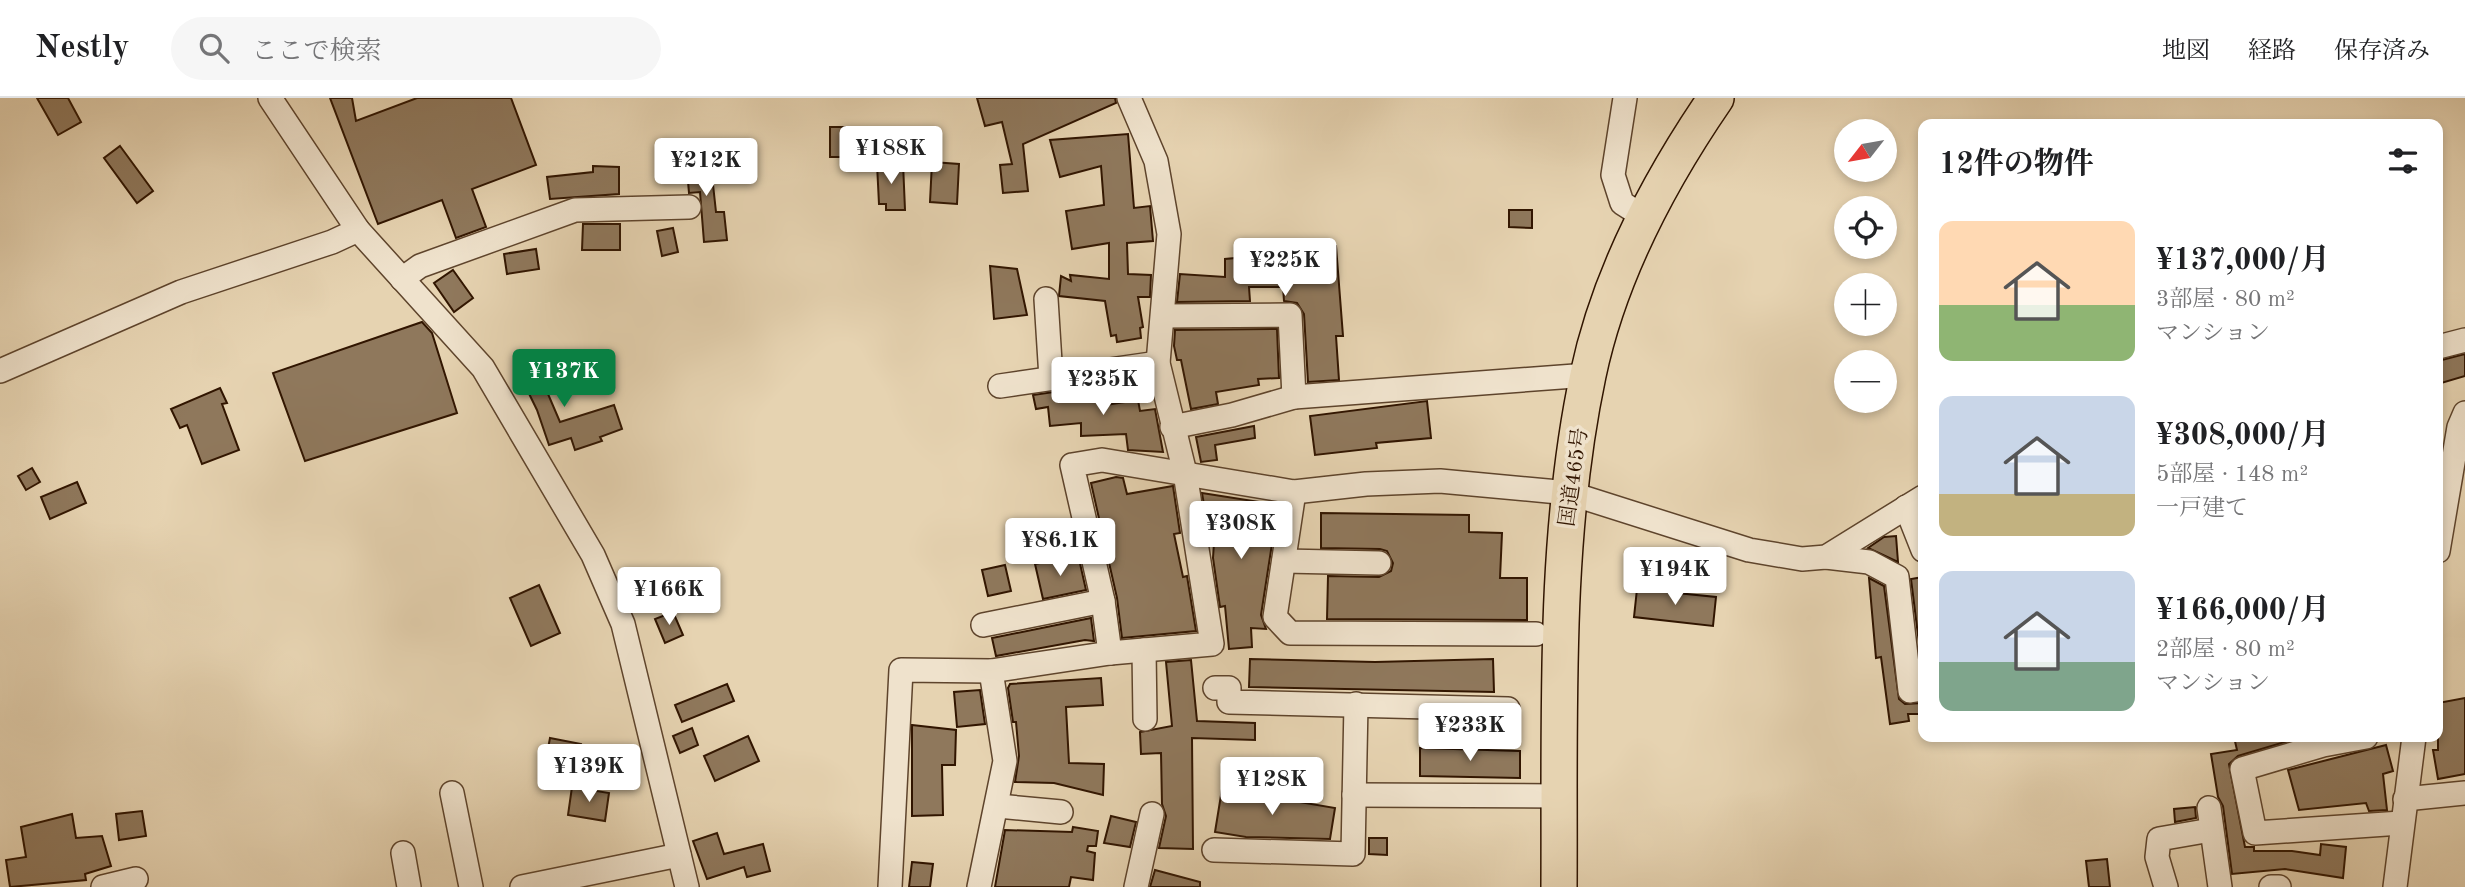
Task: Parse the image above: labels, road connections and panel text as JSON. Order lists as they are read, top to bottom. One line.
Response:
{"streets":{"highway":["国道465号"]},"north":"bottom left","page":{"header":"Nestly","search":"ここで検索","nav":["地図","経路","保存済み"],"map_buttons":["+","−"],"heading":"12件の物件","price":["¥188K","¥212K","¥225K","¥137K","¥235K","¥308K","¥86.1K","¥194K","¥166K","¥233K","¥139K","¥128K"],"list":[{"name":"¥137,000/月","note":"3部屋 · 80 m² · マンション"},{"name":"¥308,000/月","note":"5部屋 · 148 m² · 一戸建て"},{"name":"¥166,000/月","note":"2部屋 · 80 m² · マンション"}]}}
